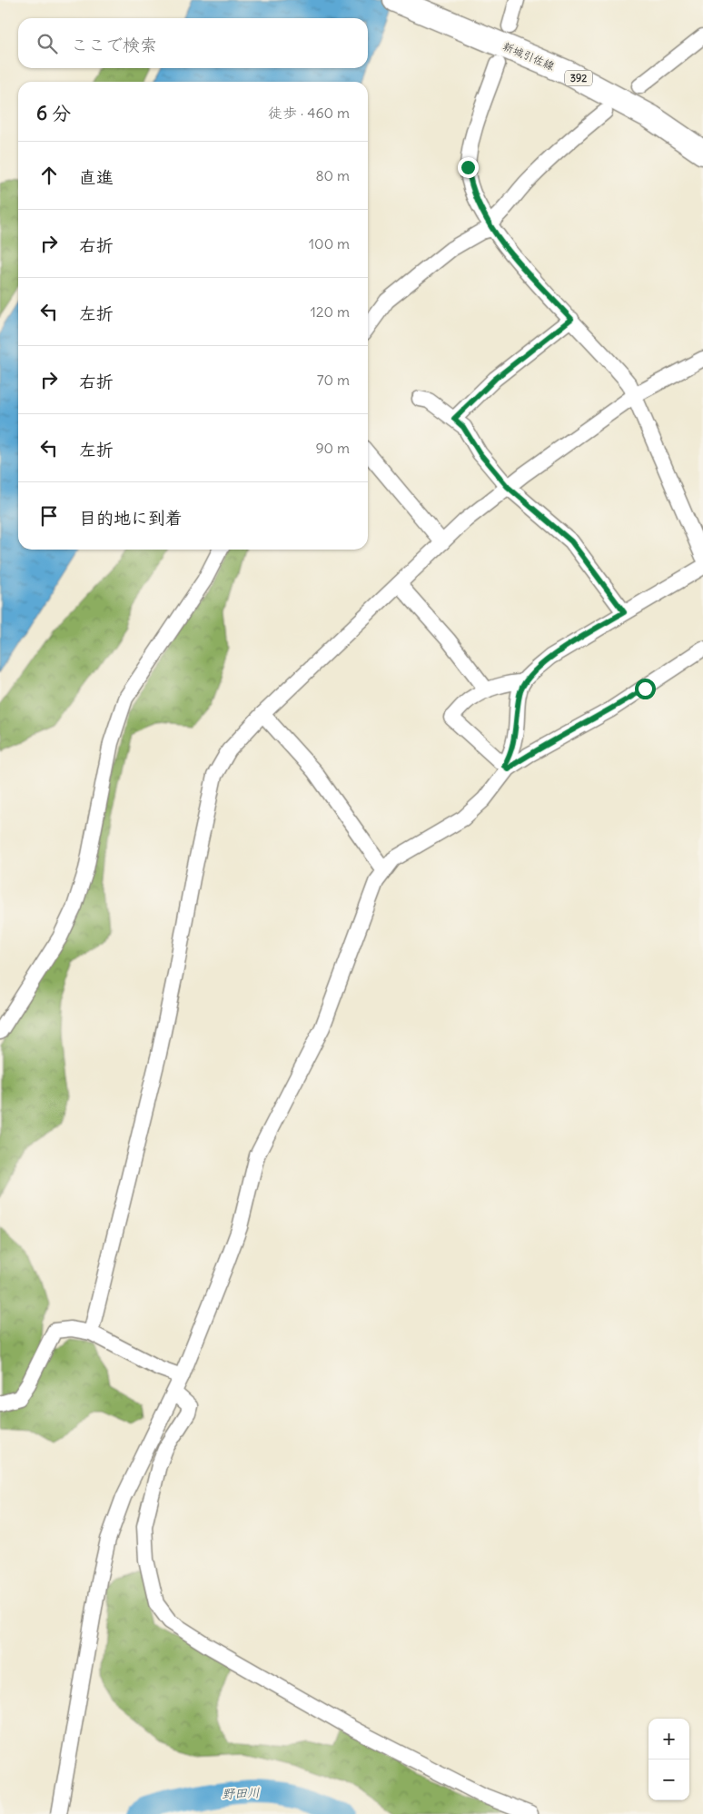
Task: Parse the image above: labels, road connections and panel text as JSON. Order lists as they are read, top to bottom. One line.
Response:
{"streets":{"main road":["新城引佐線","392"]},"water":["野田川"],"page":{"search":"ここで検索","heading":["6 分","徒歩 · 460 m"],"list":[["直進","80 m"],["右折","100 m"],["左折","120 m"],["右折","70 m"],["左折","90 m"],"目的地に到着"],"map_buttons":["+","−"]}}
